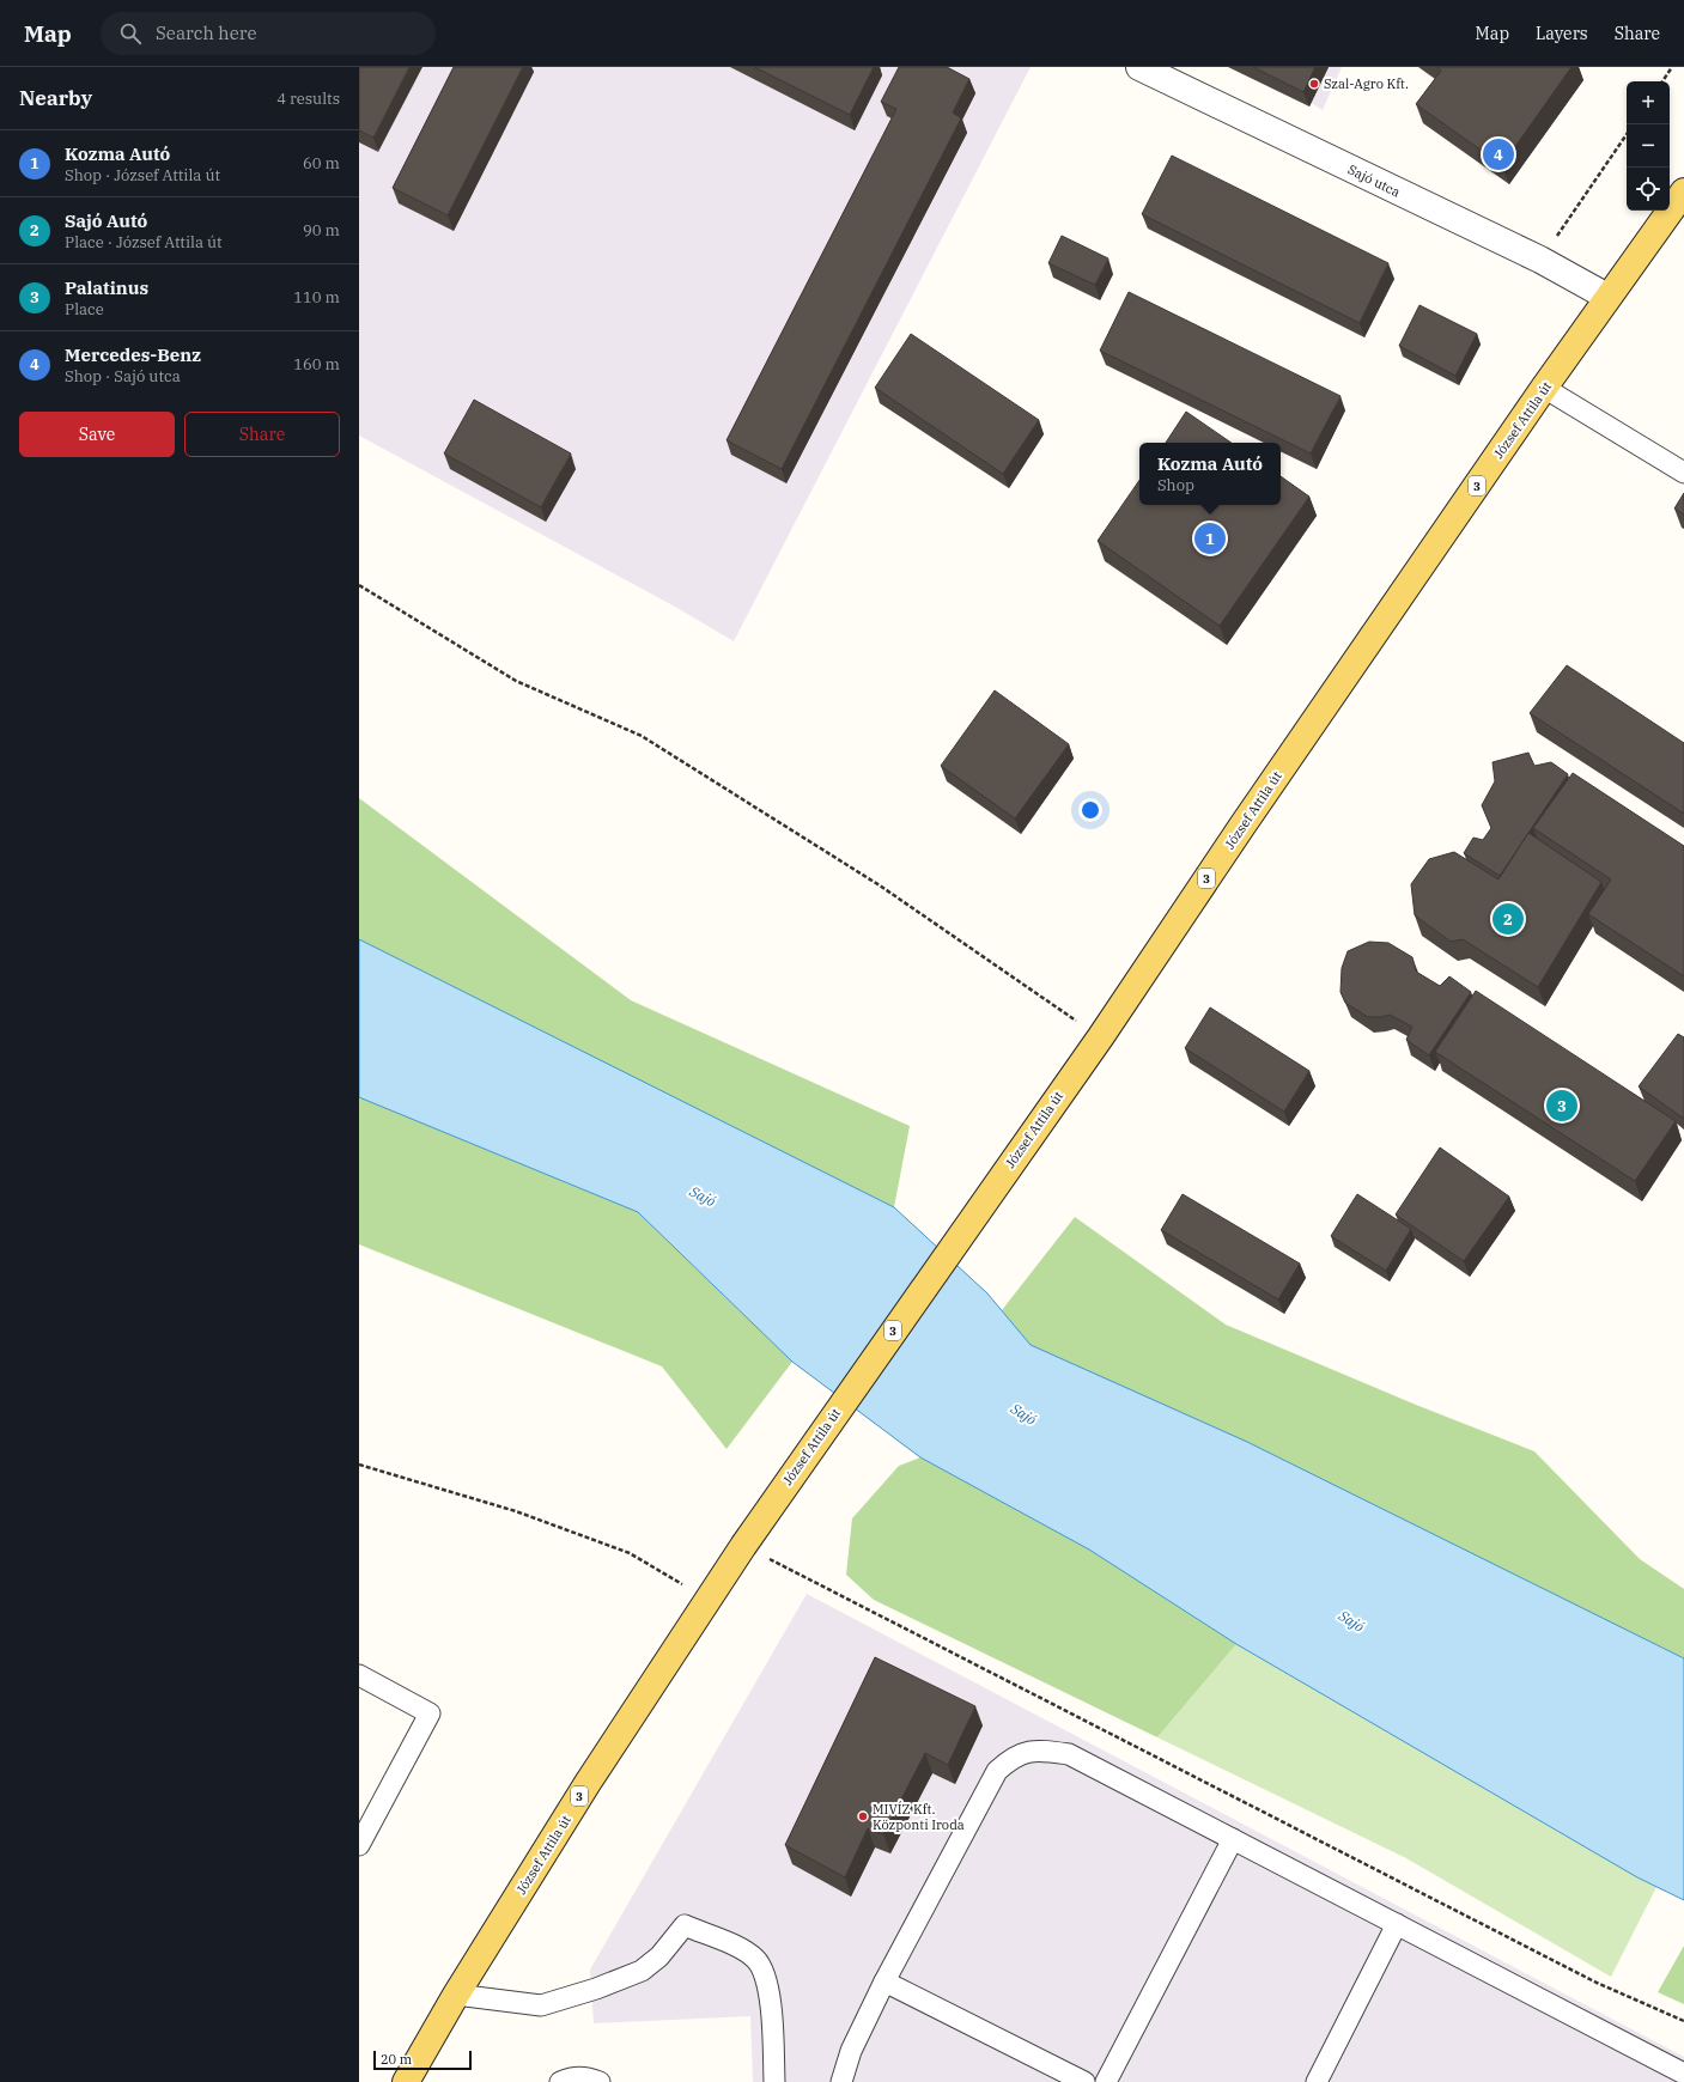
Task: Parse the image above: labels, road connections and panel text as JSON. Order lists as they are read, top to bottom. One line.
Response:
{"streets":{"main road":["József Attila út","3"],"street":["Sajó utca"]},"crossings":[["Sajó utca","József Attila út"]],"water":["Sajó"],"places":["Szal-Agro Kft.","MIVÍZ Kft. Központi Iroda"],"scale_bar":"20 m","page":{"header":"Map","search":"Search here","nav":["Map","Layers","Share"],"heading":["Nearby","4 results"],"map_buttons":["+","−"],"list":[{"mark":"1","name":"Kozma Autó","note":"Shop · József Attila út","value":"60 m"},{"mark":"2","name":"Sajó Autó","note":"Place · József Attila út","value":"90 m"},{"mark":"3","name":"Palatinus","note":"Place","value":"110 m"},{"mark":"4","name":"Mercedes-Benz","note":"Shop · Sajó utca","value":"160 m"}],"pins":["4","1","2","3"],"buttons":["Save","Share"],"popup":["Kozma Autó","Shop"],"scale":"20 m"}}
